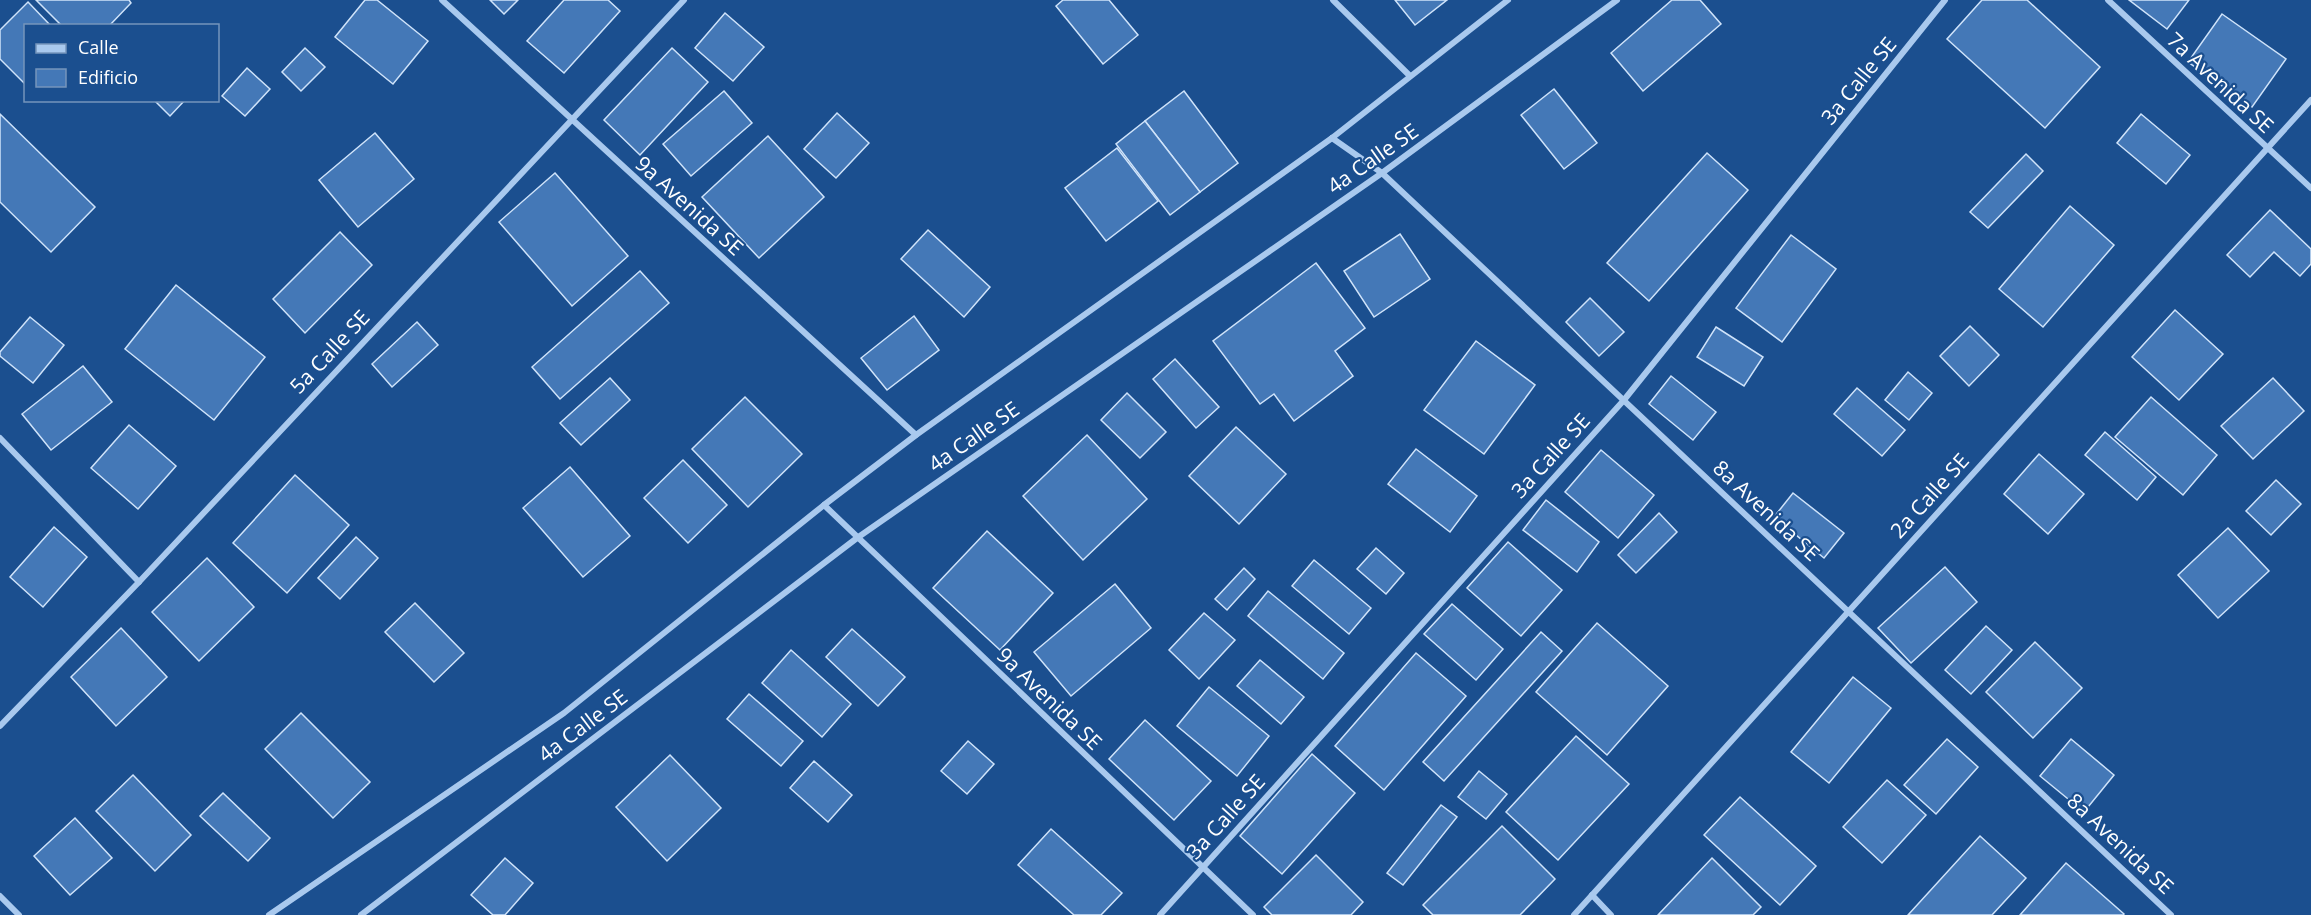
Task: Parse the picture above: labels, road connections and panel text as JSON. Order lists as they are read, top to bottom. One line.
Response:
{"streets":{"street":["3a Calle SE","7a Avenida SE","4a Calle SE","9a Avenida SE","5a Calle SE","2a Calle SE","8a Avenida SE"]},"crossings":[["3a Calle SE","9a Avenida SE"],["3a Calle SE","8a Avenida SE"],["7a Avenida SE","2a Calle SE"],["4a Calle SE","9a Avenida SE"],["4a Calle SE","8a Avenida SE"],["9a Avenida SE","5a Calle SE"],["2a Calle SE","8a Avenida SE"]],"legend":["Calle","Edificio"]}
